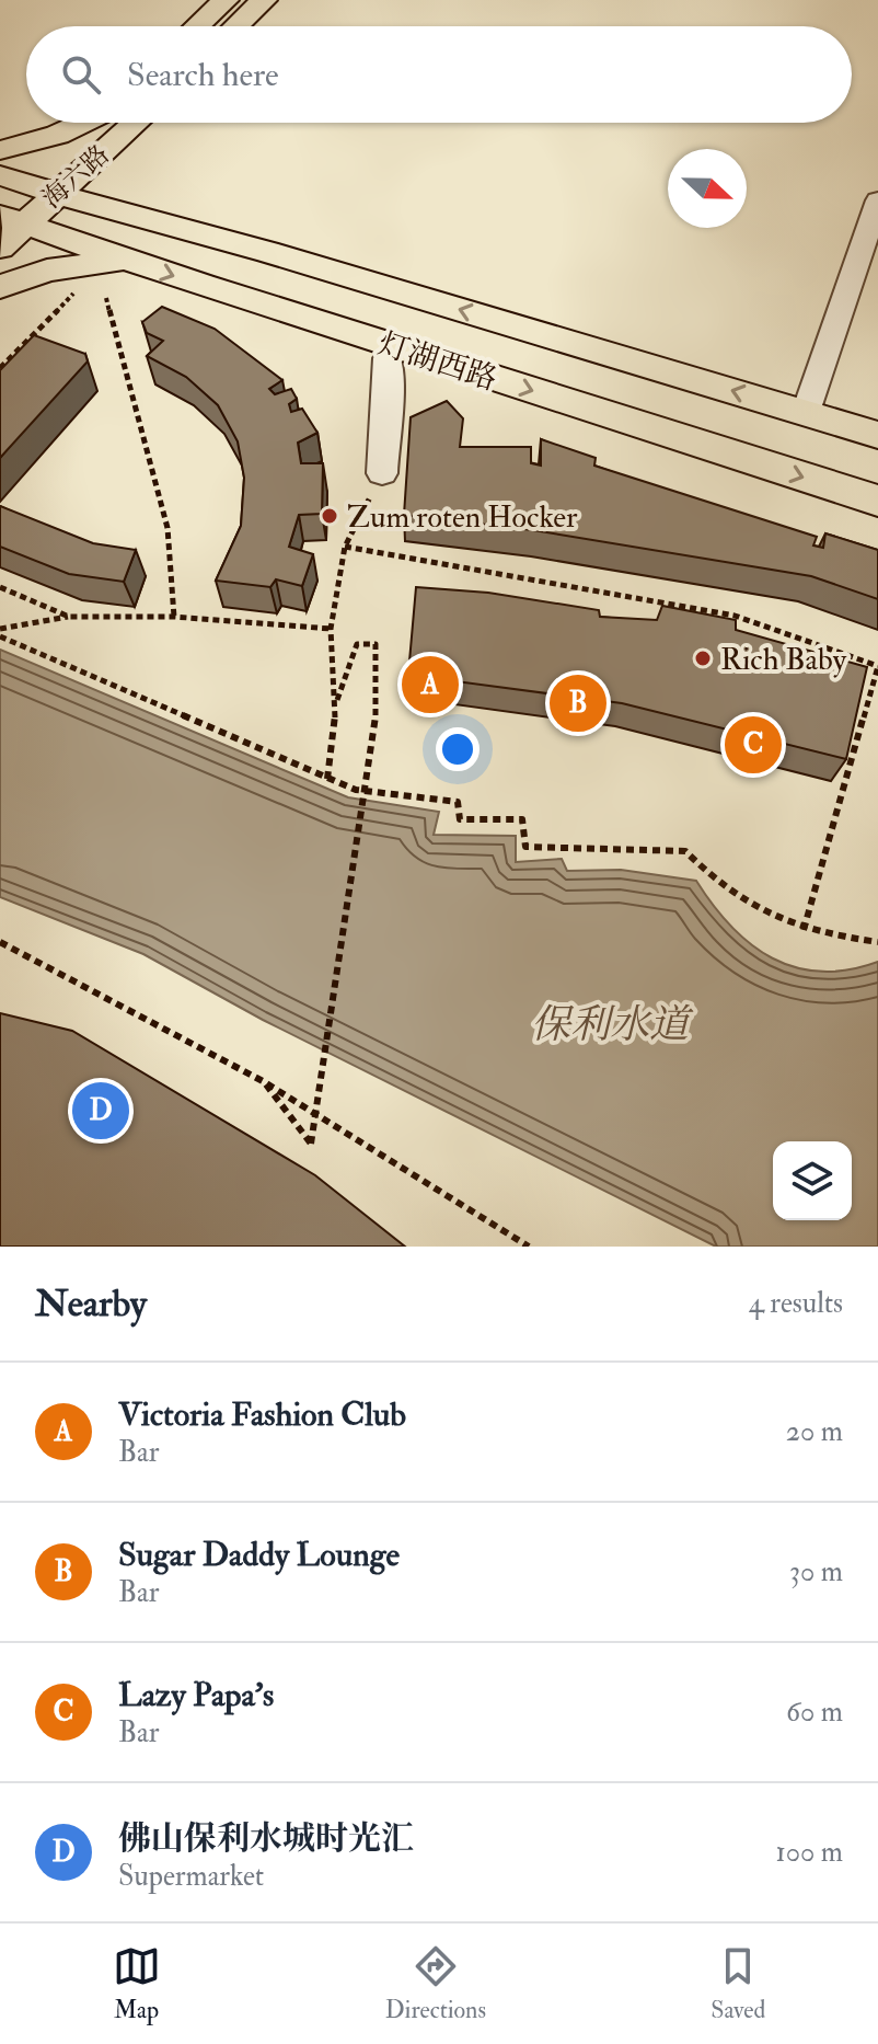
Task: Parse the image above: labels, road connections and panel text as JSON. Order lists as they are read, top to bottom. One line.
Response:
{"streets":{"main road":["海六路","灯湖西路"]},"crossings":[["海六路","灯湖西路"]],"water":["保利水道"],"places":["Zum roten Hocker","Rich Baby"],"north":"right","page":{"search":"Search here","pins":["A","B","C","D"],"heading":["Nearby","4 results"],"list":[{"mark":"A","name":"Victoria Fashion Club","note":"Bar","value":"20 m"},{"mark":"B","name":"Sugar Daddy Lounge","note":"Bar","value":"30 m"},{"mark":"C","name":"Lazy Papa's","note":"Bar","value":"60 m"},{"mark":"D","name":"佛山保利水城时光汇","note":"Supermarket","value":"100 m"}],"nav":["Map","Directions","Saved"]}}
